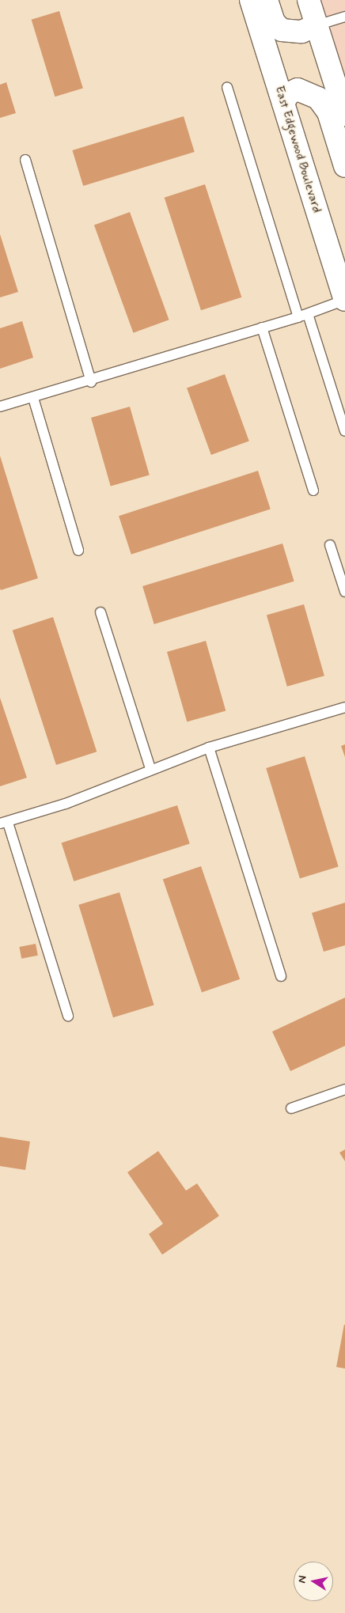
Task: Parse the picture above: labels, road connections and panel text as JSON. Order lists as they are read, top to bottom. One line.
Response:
{"streets":{"street":["East Edgewood Boulevard"]},"north":"left"}
